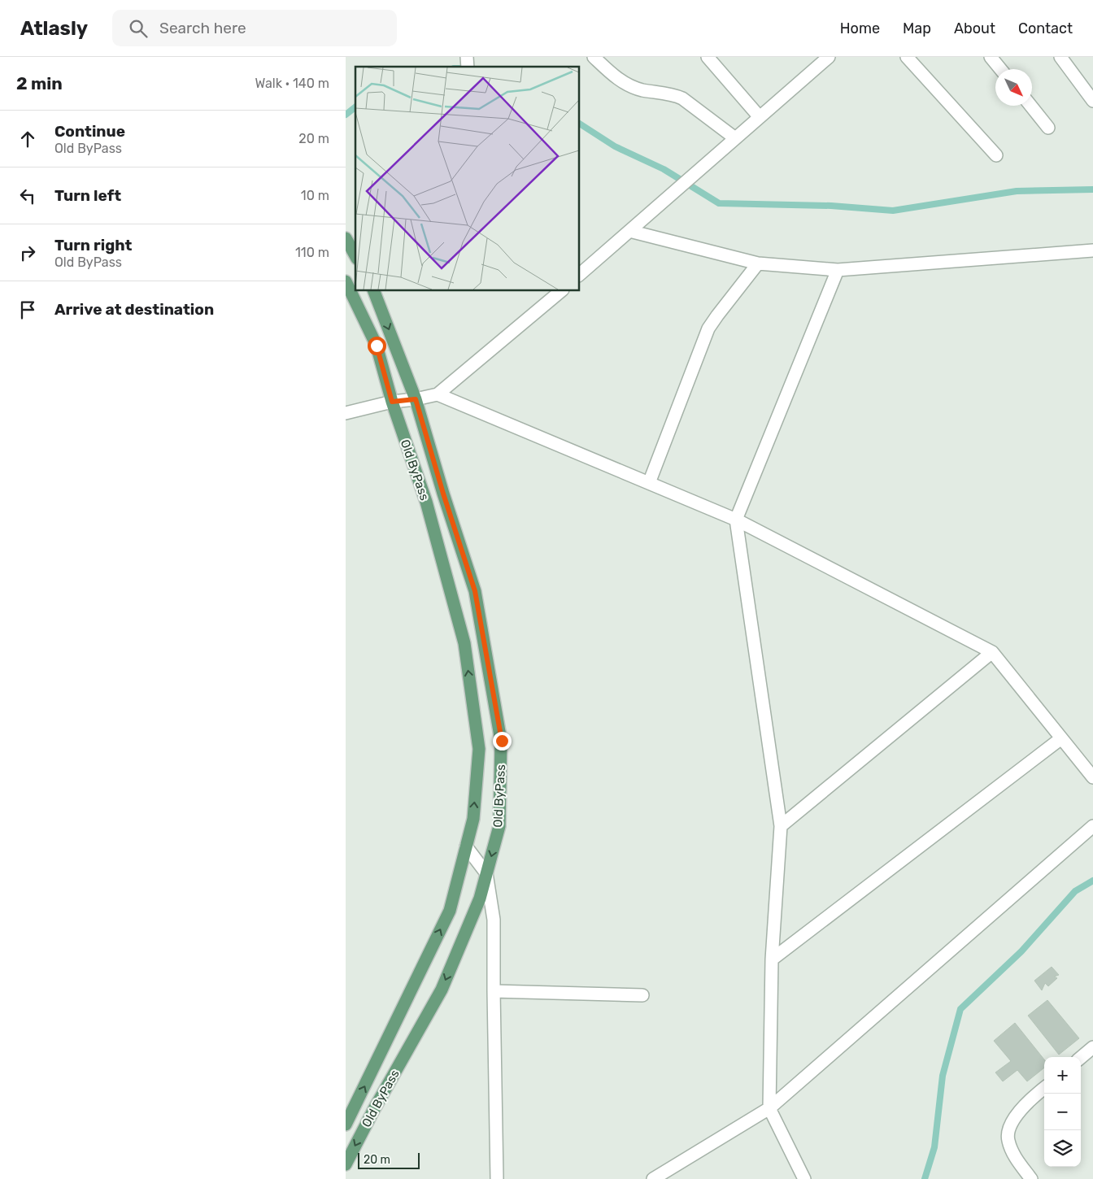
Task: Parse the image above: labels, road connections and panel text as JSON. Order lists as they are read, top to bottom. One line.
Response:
{"streets":{"main road":["Old ByPass"]},"scale_bar":"20 m","north":"bottom right","page":{"header":"Atlasly","search":"Search here","nav":["Home","Map","About","Contact"],"heading":["2 min","Walk · 140 m"],"list":[["Continue","Old ByPass","20 m"],["Turn left","10 m"],["Turn right","Old ByPass","110 m"],"Arrive at destination"],"map_buttons":["+","−"],"scale":"20 m"}}
